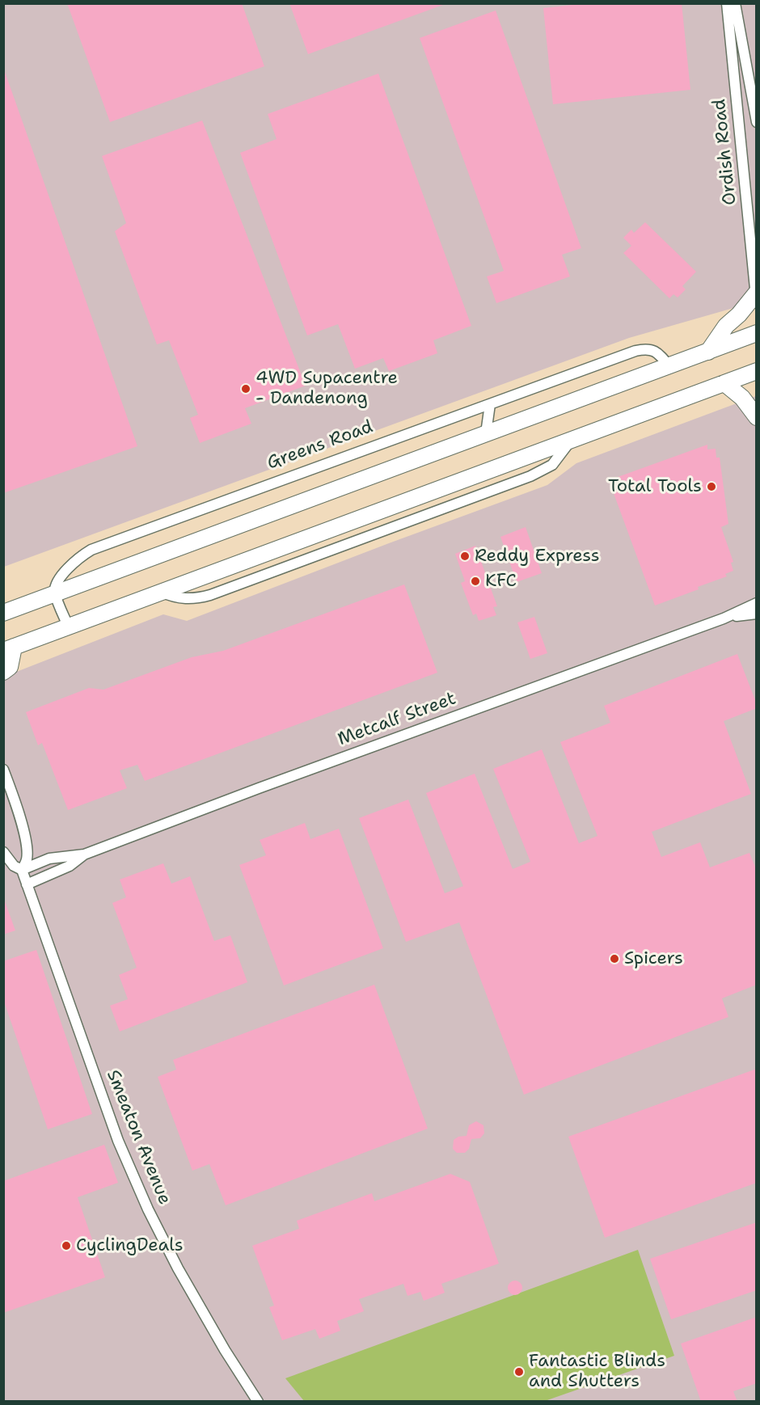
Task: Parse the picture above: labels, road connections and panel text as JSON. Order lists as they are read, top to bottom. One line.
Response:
{"streets":{"street":["Ordish Road","Greens Road","Metcalf Street","Smeaton Avenue"]},"crossings":[["Metcalf Street","Smeaton Avenue"]],"places":["4WD Supacentre - Dandenong","Total Tools","Reddy Express","KFC","Spicers","CyclingDeals","Fantastic Blinds and Shutters"]}
